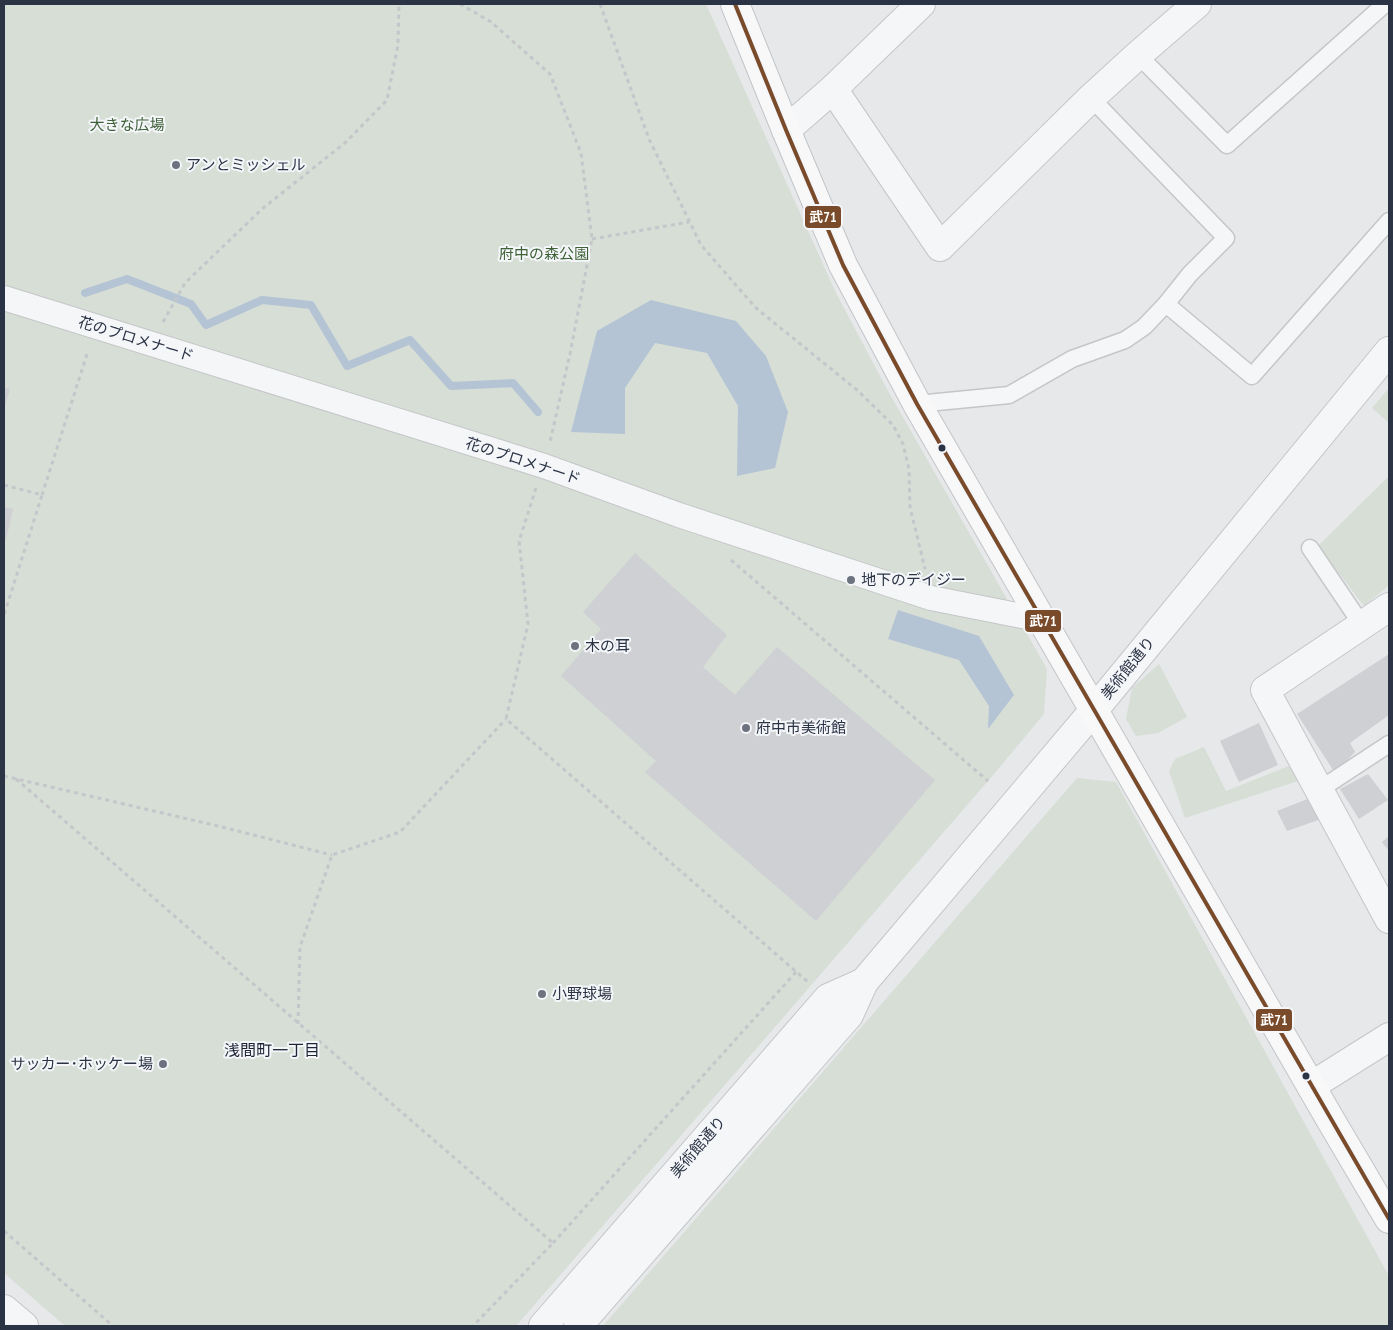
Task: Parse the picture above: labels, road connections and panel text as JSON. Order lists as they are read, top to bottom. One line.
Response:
{"streets":{"street":["花のプロメナード","美術館通り"]},"districts":["浅間町一丁目"],"parks":["大きな広場","府中の森公園"],"places":["アンとミッシェル","地下のデイジー","木の耳","府中市美術館","小野球場","サッカー･ホッケー場"],"lines":["transit line 武71"]}
